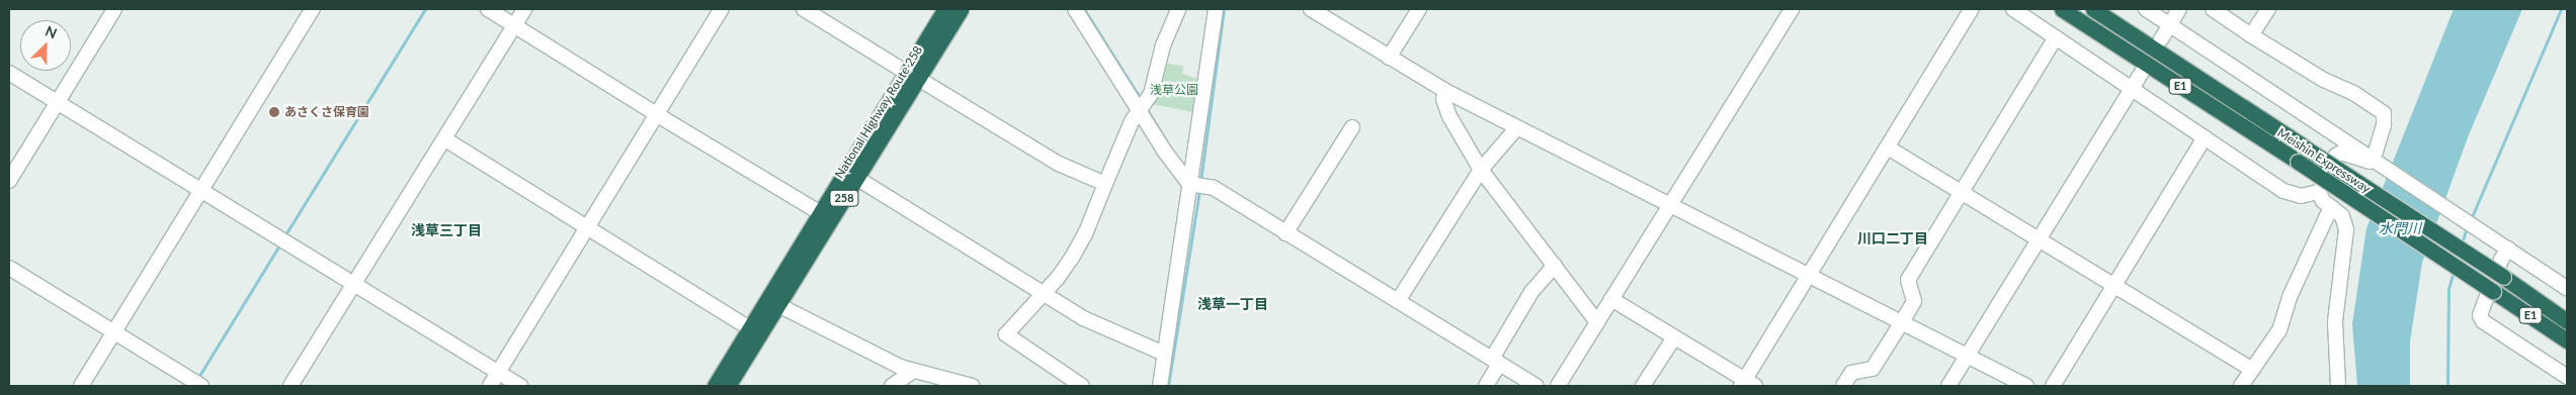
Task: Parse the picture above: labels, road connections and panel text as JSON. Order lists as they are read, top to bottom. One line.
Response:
{"streets":{"highway":["E1","National Highway Route 258","Meishin Expressway","258"]},"districts":["浅草三丁目","川口二丁目","浅草一丁目"],"water":["水門川"],"parks":["浅草公園"],"places":["あさくさ保育園"],"north":"top right"}
